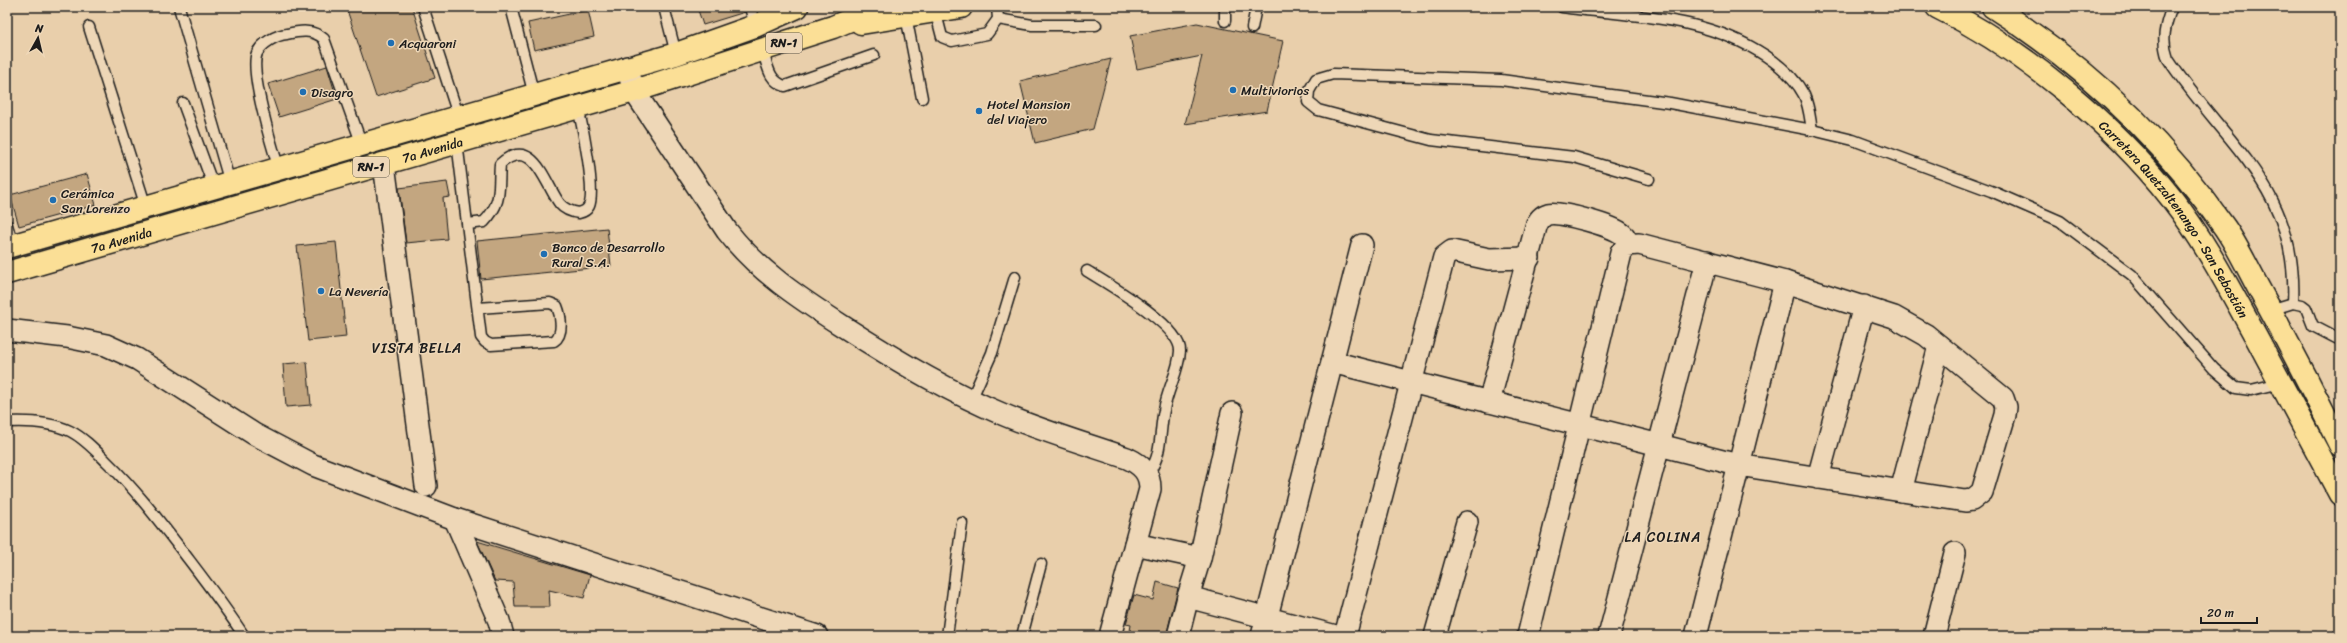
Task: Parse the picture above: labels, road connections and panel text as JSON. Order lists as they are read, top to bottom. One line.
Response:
{"streets":{"main road":["RN-1","7a Avenida","Carretera Quetzaltenango - San Sebastián"]},"crossings":[["RN-1","7a Avenida"]],"districts":["VISTA BELLA","LA COLINA"],"places":["Acquaroni","Multiviorios","Disagro","Hotel Mansion del Viajero","Cerámica San Lorenzo","Banco de Desarrollo Rural S.A.","La Nevería"],"scale_bar":"20 m","north":"top"}
